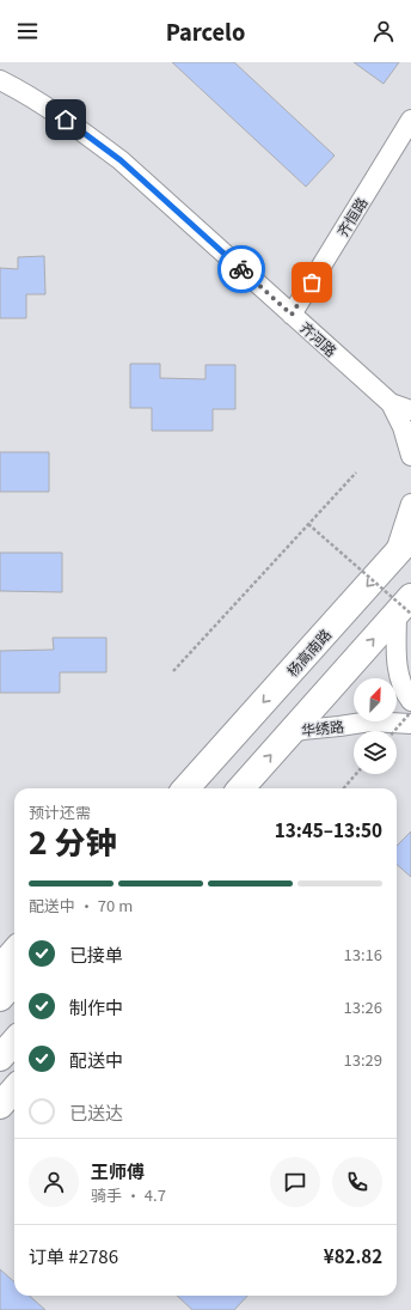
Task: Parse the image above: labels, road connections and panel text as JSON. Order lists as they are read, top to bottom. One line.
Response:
{"streets":{"main road":["杨高南路"],"street":["齐恒路","齐河路","华绣路"]},"crossings":[["齐恒路","齐河路"]],"north":"top right","page":{"header":"Parcelo","heading":["2 分钟","预计还需","13:45–13:50"],"panel":["王师傅","骑手 · 4.7","订单 #2786","¥82.82"],"bar":"配送中 · 70 m","list":[["已接单","13:16"],["制作中","13:26"],["配送中","13:29"],"已送达"]}}
